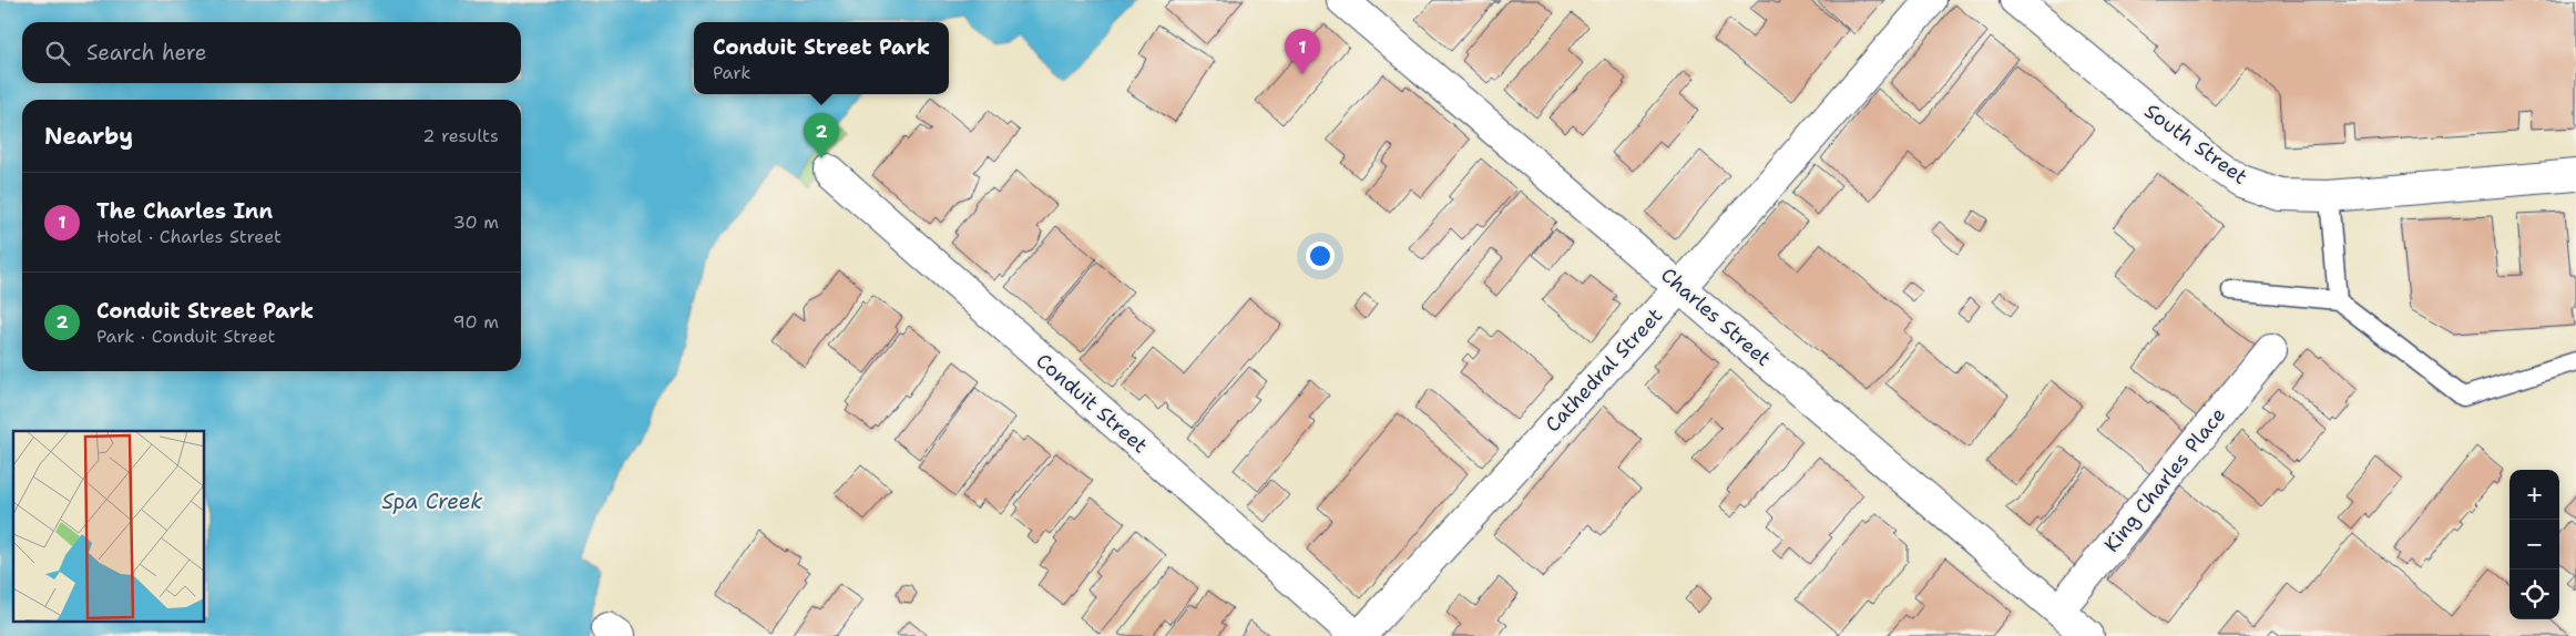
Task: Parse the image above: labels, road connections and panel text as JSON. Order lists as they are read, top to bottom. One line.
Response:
{"streets":{"street":["South Street","Charles Street","Cathedral Street","Conduit Street","King Charles Place"]},"crossings":[["Charles Street","Cathedral Street"],["Charles Street","King Charles Place"]],"water":["Spa Creek"],"page":{"popup":["Conduit Street Park","Park"],"search":"Search here","pins":["1","2"],"heading":["Nearby","2 results"],"list":[{"mark":"1","name":"The Charles Inn","note":"Hotel · Charles Street","value":"30 m"},{"mark":"2","name":"Conduit Street Park","note":"Park · Conduit Street","value":"90 m"}],"map_buttons":["+","−"]}}
